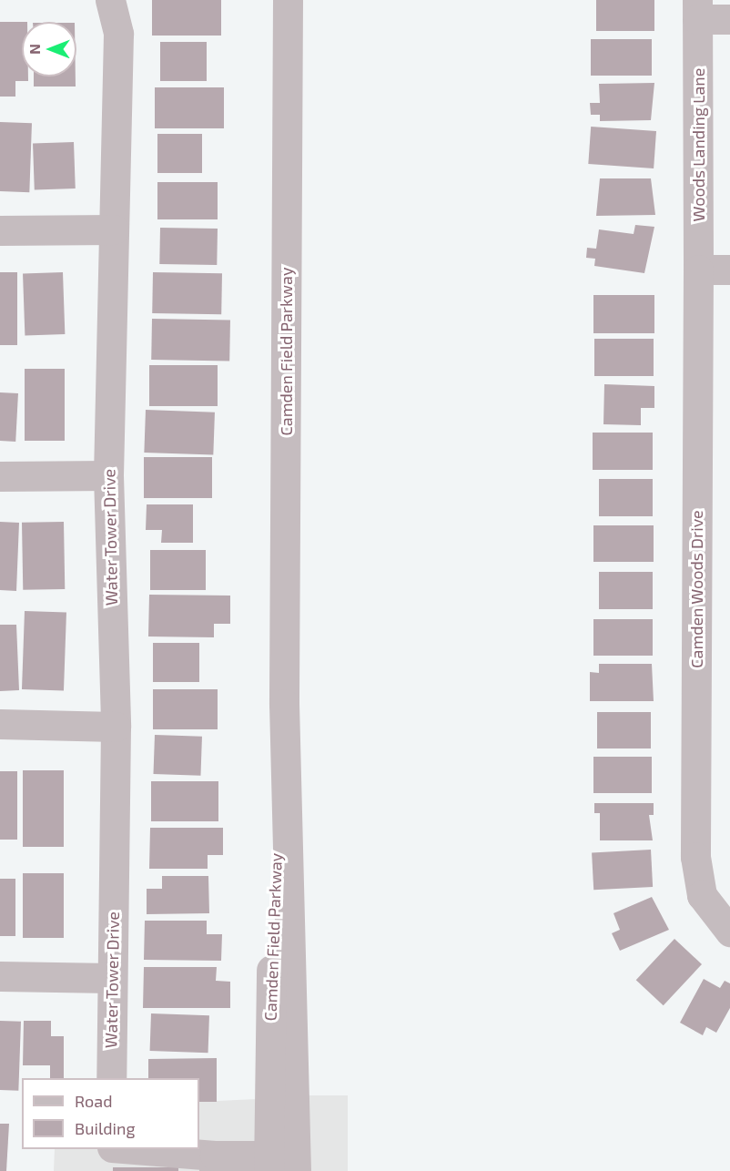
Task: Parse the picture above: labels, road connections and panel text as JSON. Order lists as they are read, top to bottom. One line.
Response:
{"streets":{"street":["Woods Landing Lane","Camden Field Parkway","Water Tower Drive","Camden Woods Drive"]},"crossings":[["Woods Landing Lane","Camden Woods Drive"]],"legend":["Road","Building"],"north":"left"}
